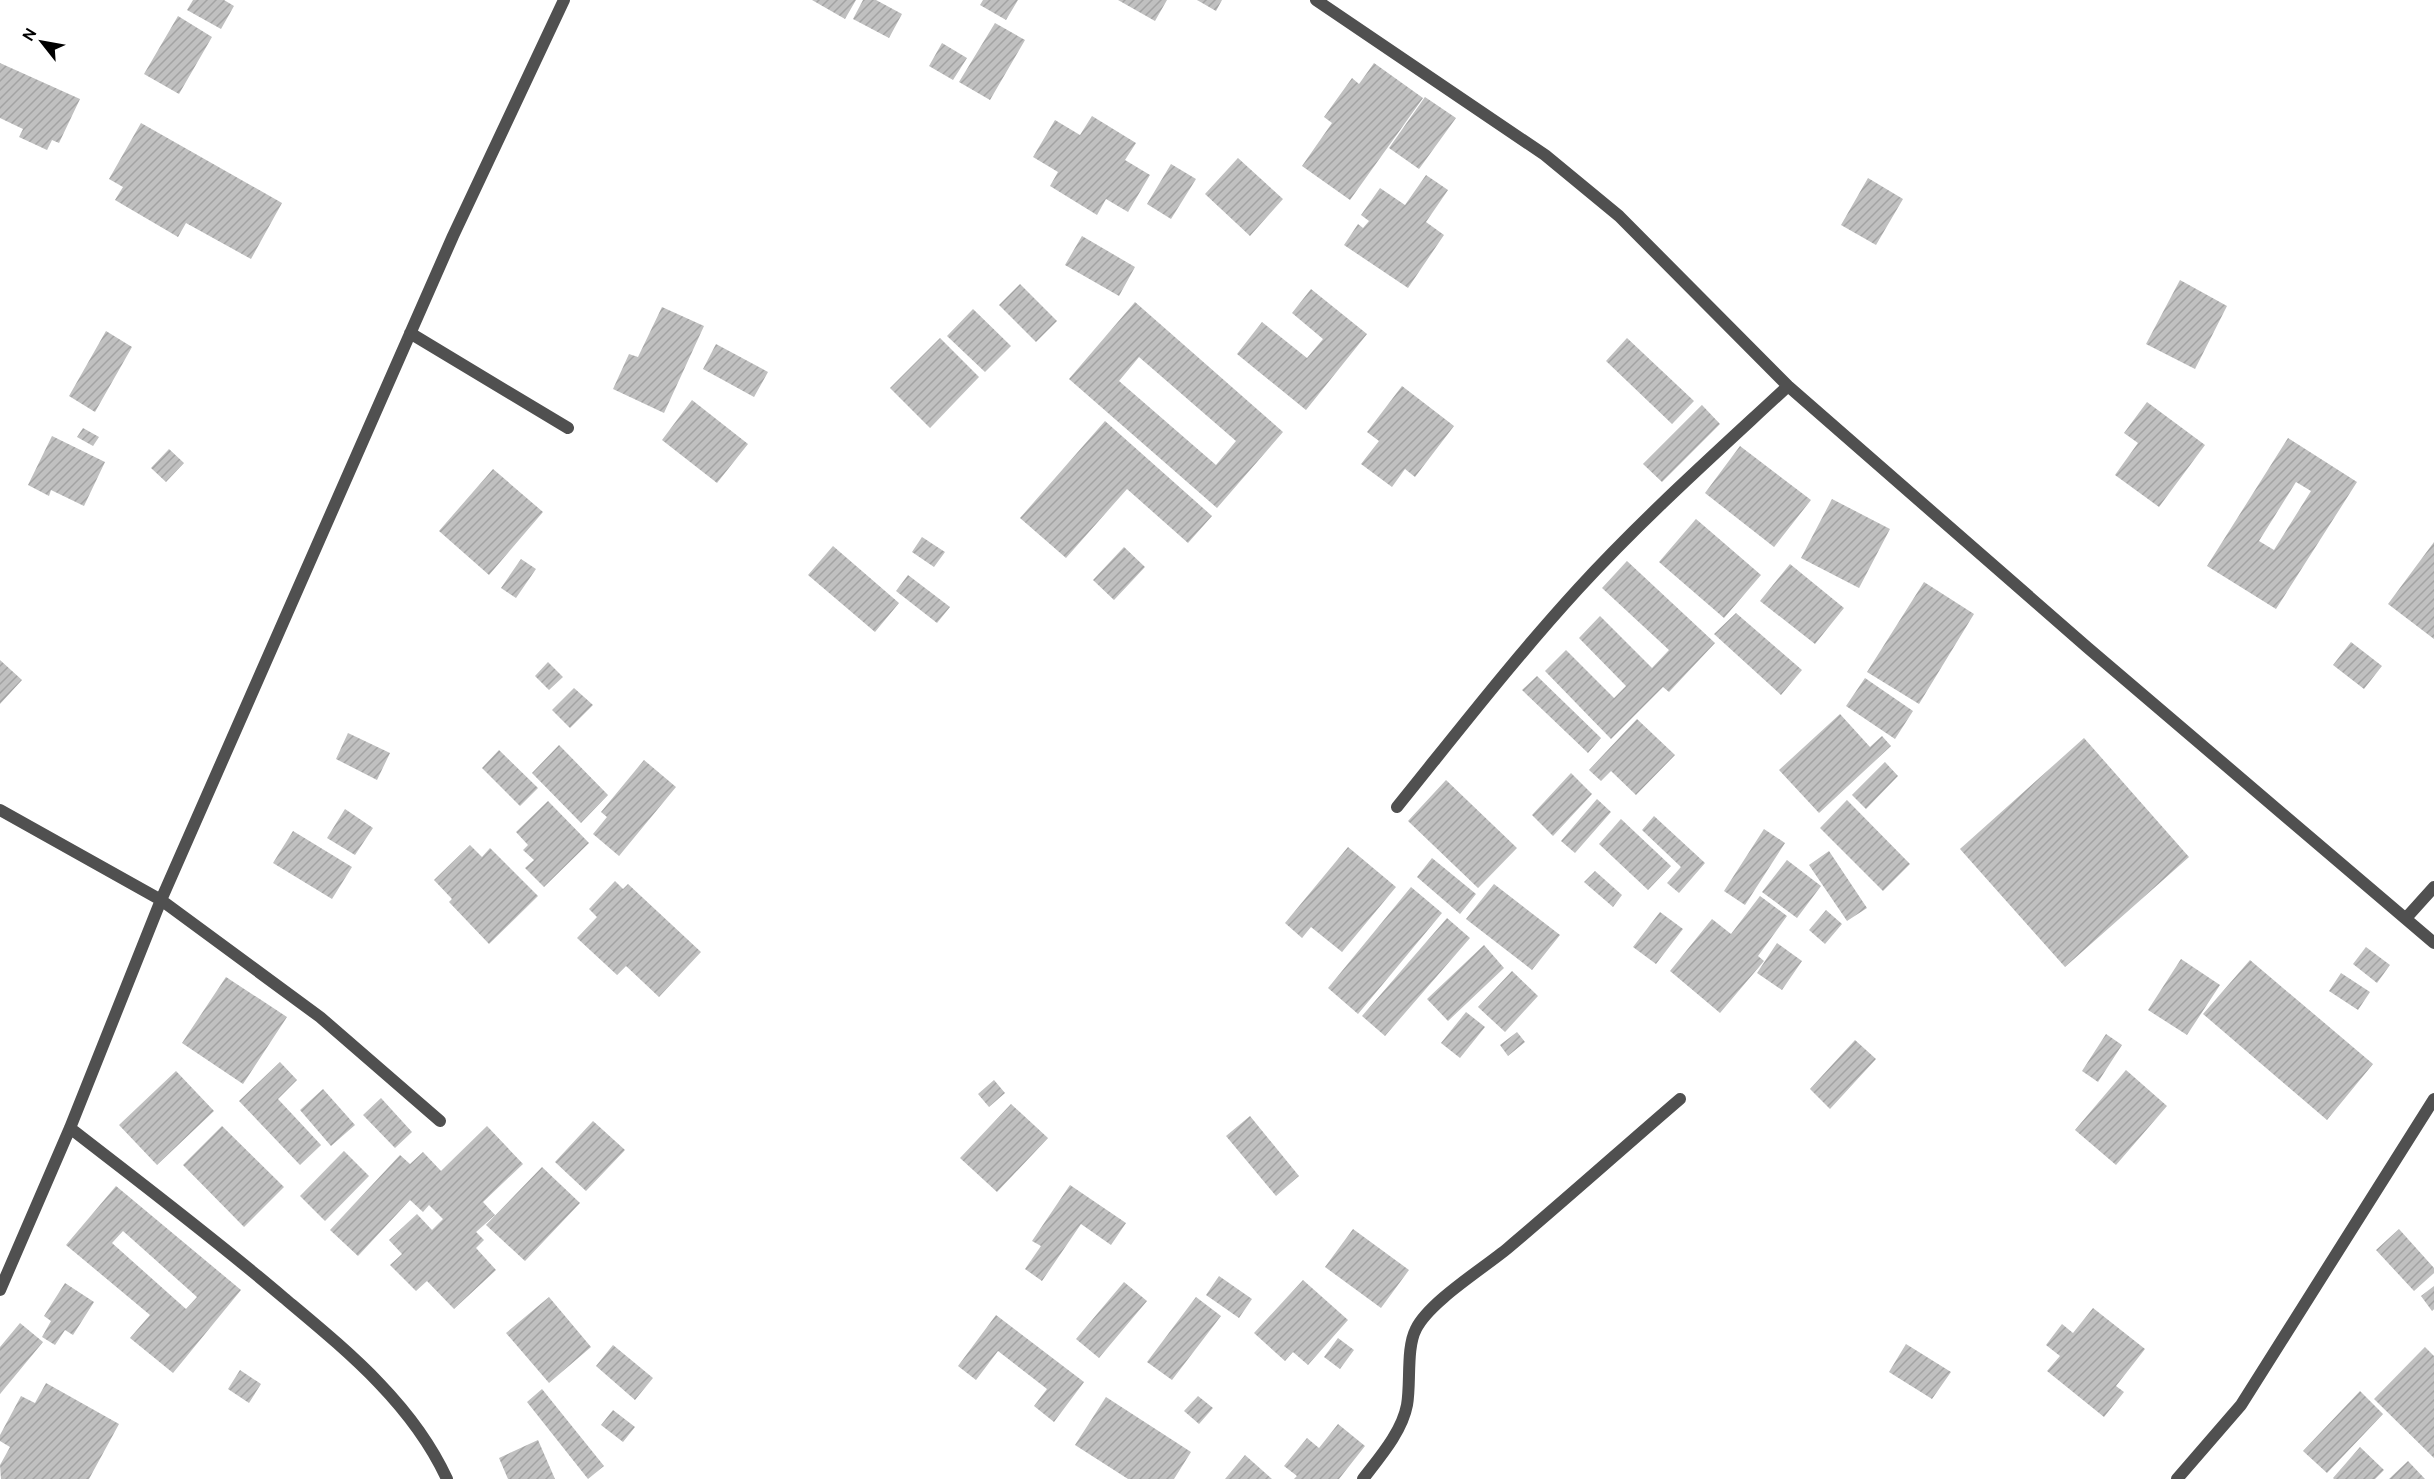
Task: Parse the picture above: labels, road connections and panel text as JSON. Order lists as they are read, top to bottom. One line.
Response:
{"north":"top left"}
